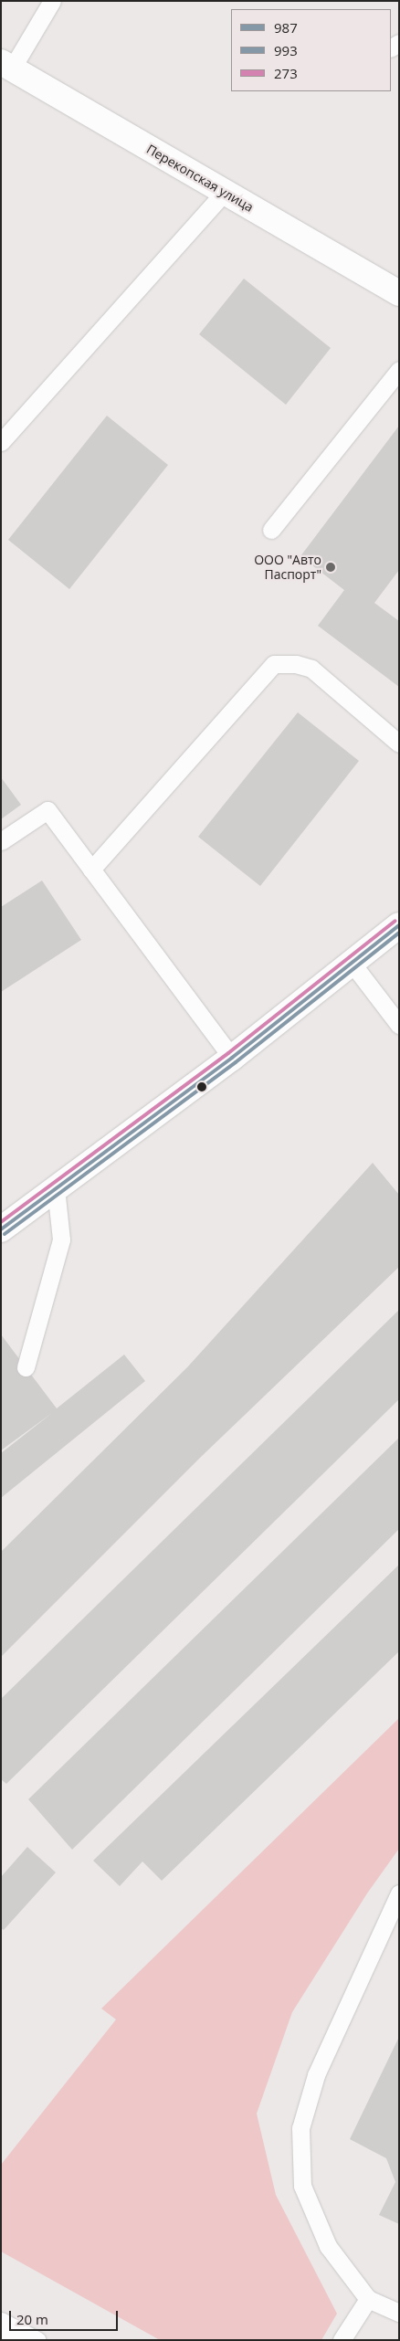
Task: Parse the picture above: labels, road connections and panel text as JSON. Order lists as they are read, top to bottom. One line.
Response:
{"streets":{"street":["Перекопская улица"]},"places":["ООО \"Авто Паспорт\""],"lines":["transit line 273","transit line 987","transit line 993"],"legend":["987","993","273"],"scale_bar":"20 m"}
